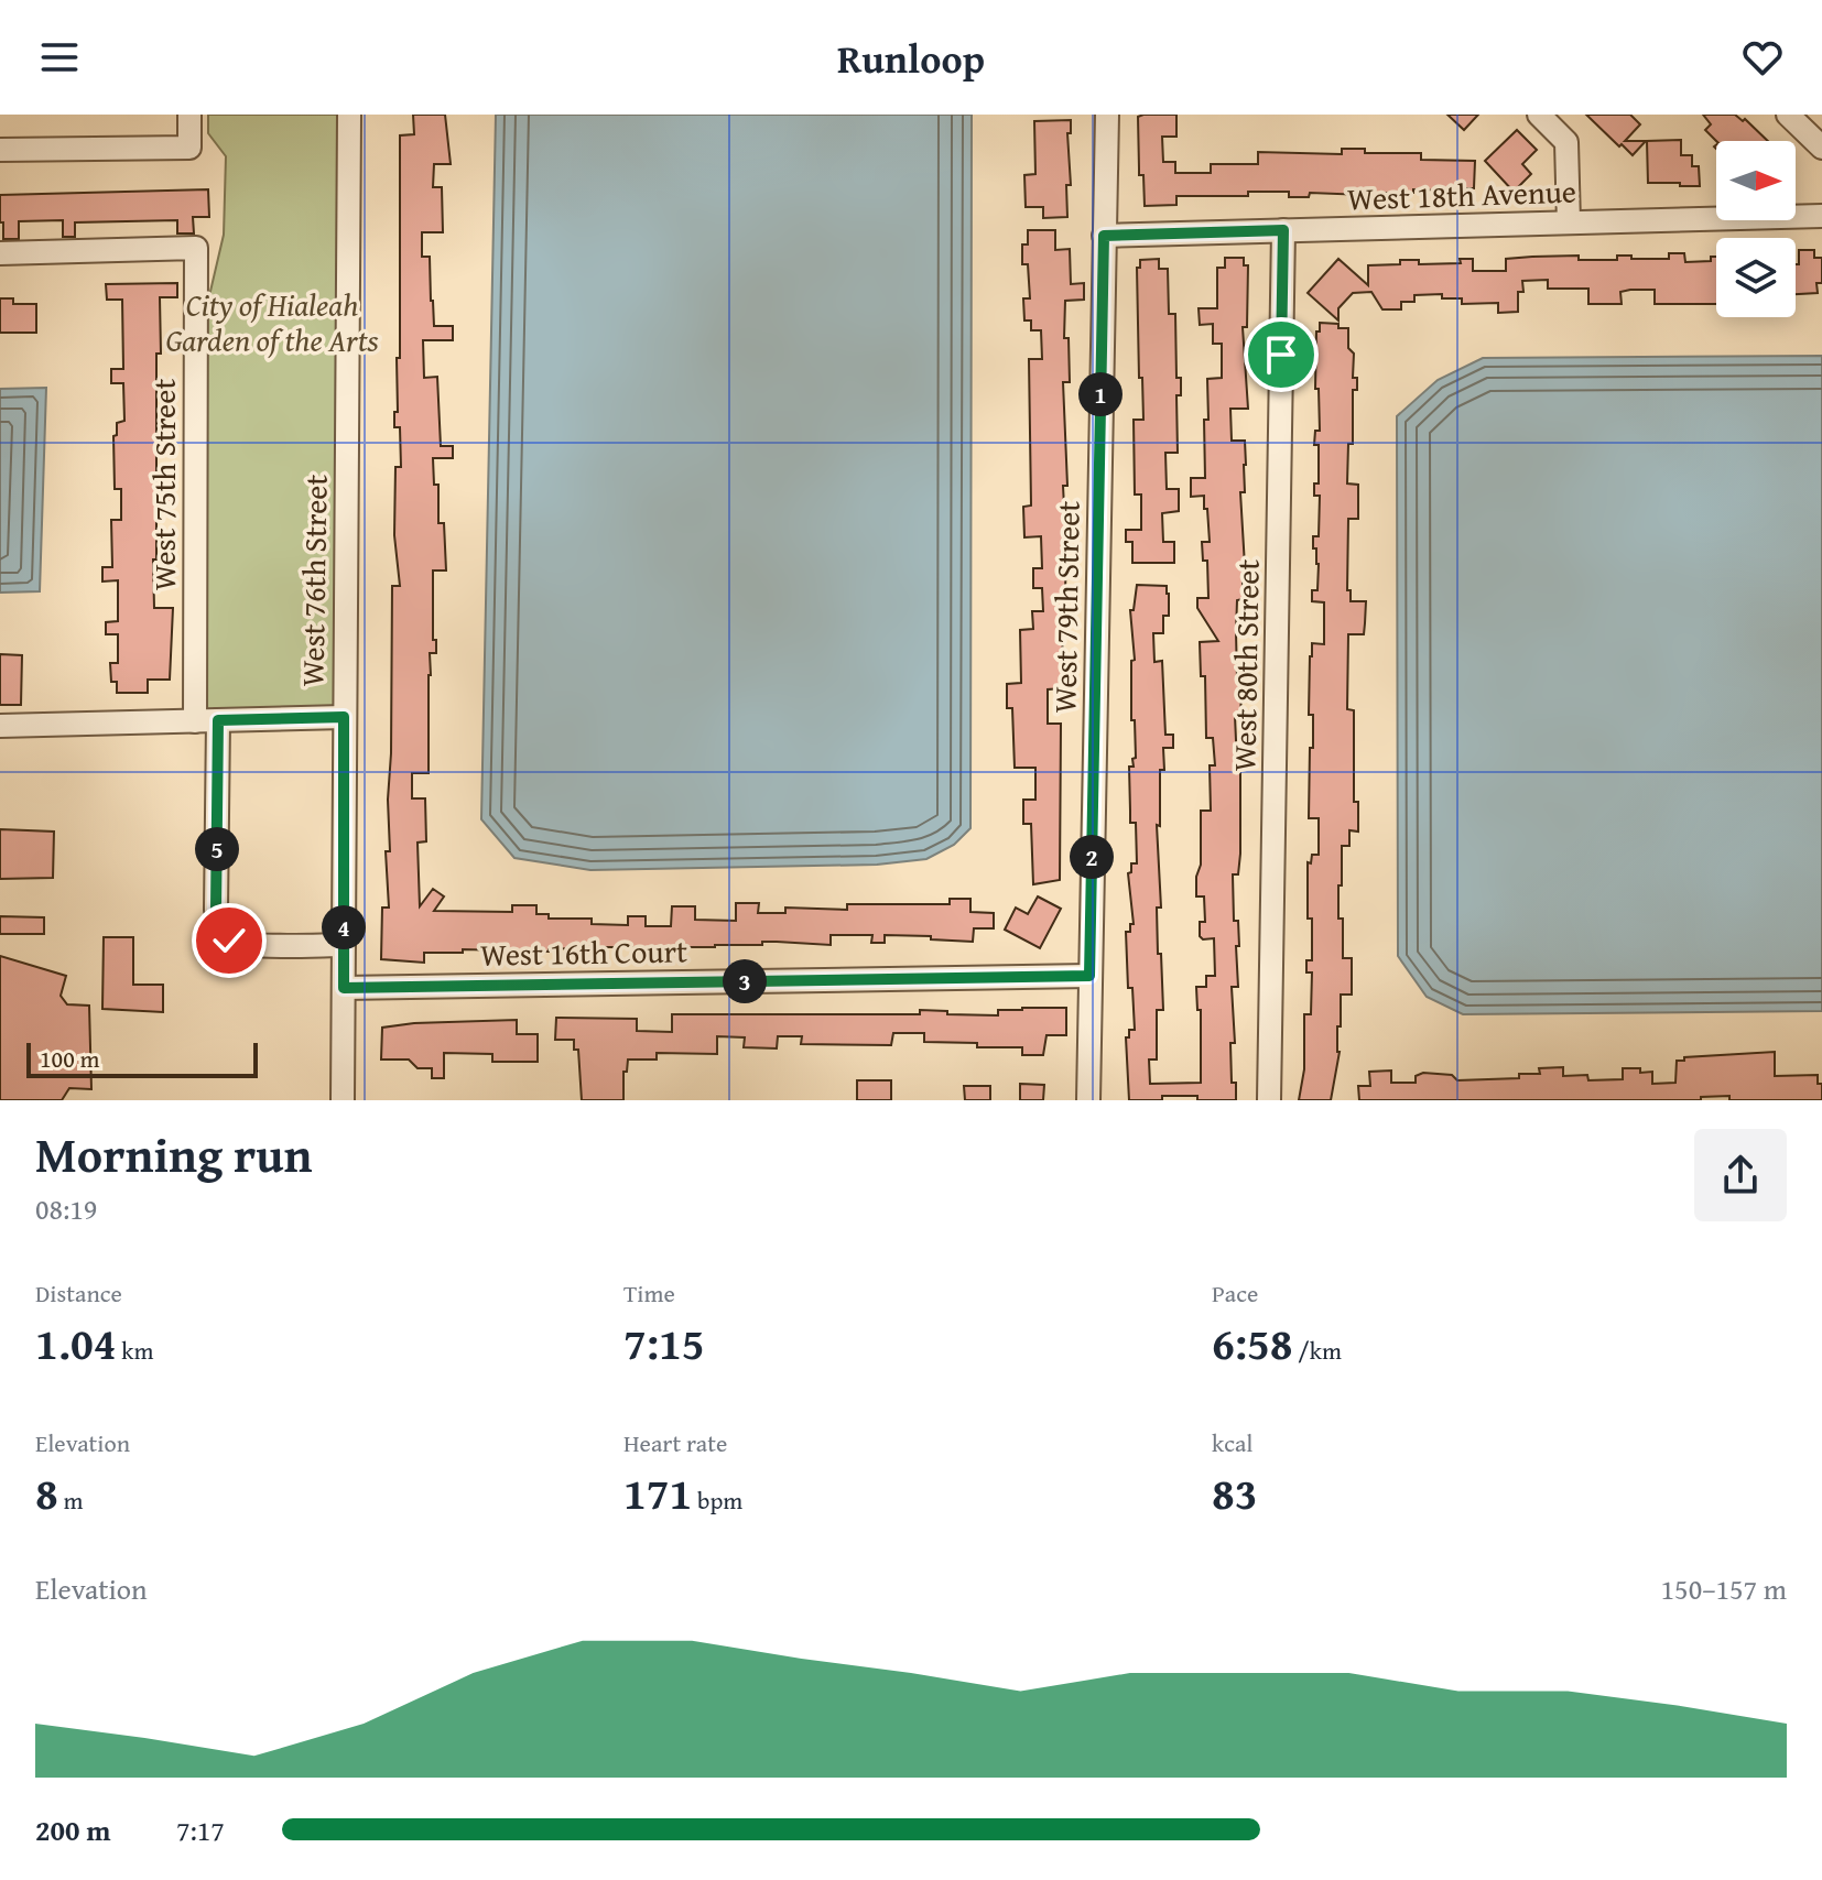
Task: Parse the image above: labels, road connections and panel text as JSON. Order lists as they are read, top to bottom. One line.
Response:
{"streets":{"street":["West 18th Avenue","West 75th Street","West 76th Street","West 79th Street","West 80th Street","West 16th Court"]},"crossings":[["West 18th Avenue","West 79th Street"],["West 18th Avenue","West 80th Street"],["West 76th Street","West 16th Court"],["West 79th Street","West 16th Court"]],"parks":["City of Hialeah Garden of the Arts"],"scale_bar":"100 m","north":"right","page":{"header":"Runloop","pins":["1","5","2","4","3"],"scale":"100 m","heading":["Morning run","08:19"],"stats":[["Distance","1.04 km"],["Time","7:15"],["Pace","6:58 /km"],["Elevation","8 m"],["Heart rate","171 bpm"],["kcal","83"]],"chart":["Elevation","150–157 m"],"list":[{"name":"200 m","note":"7:17"}]}}
